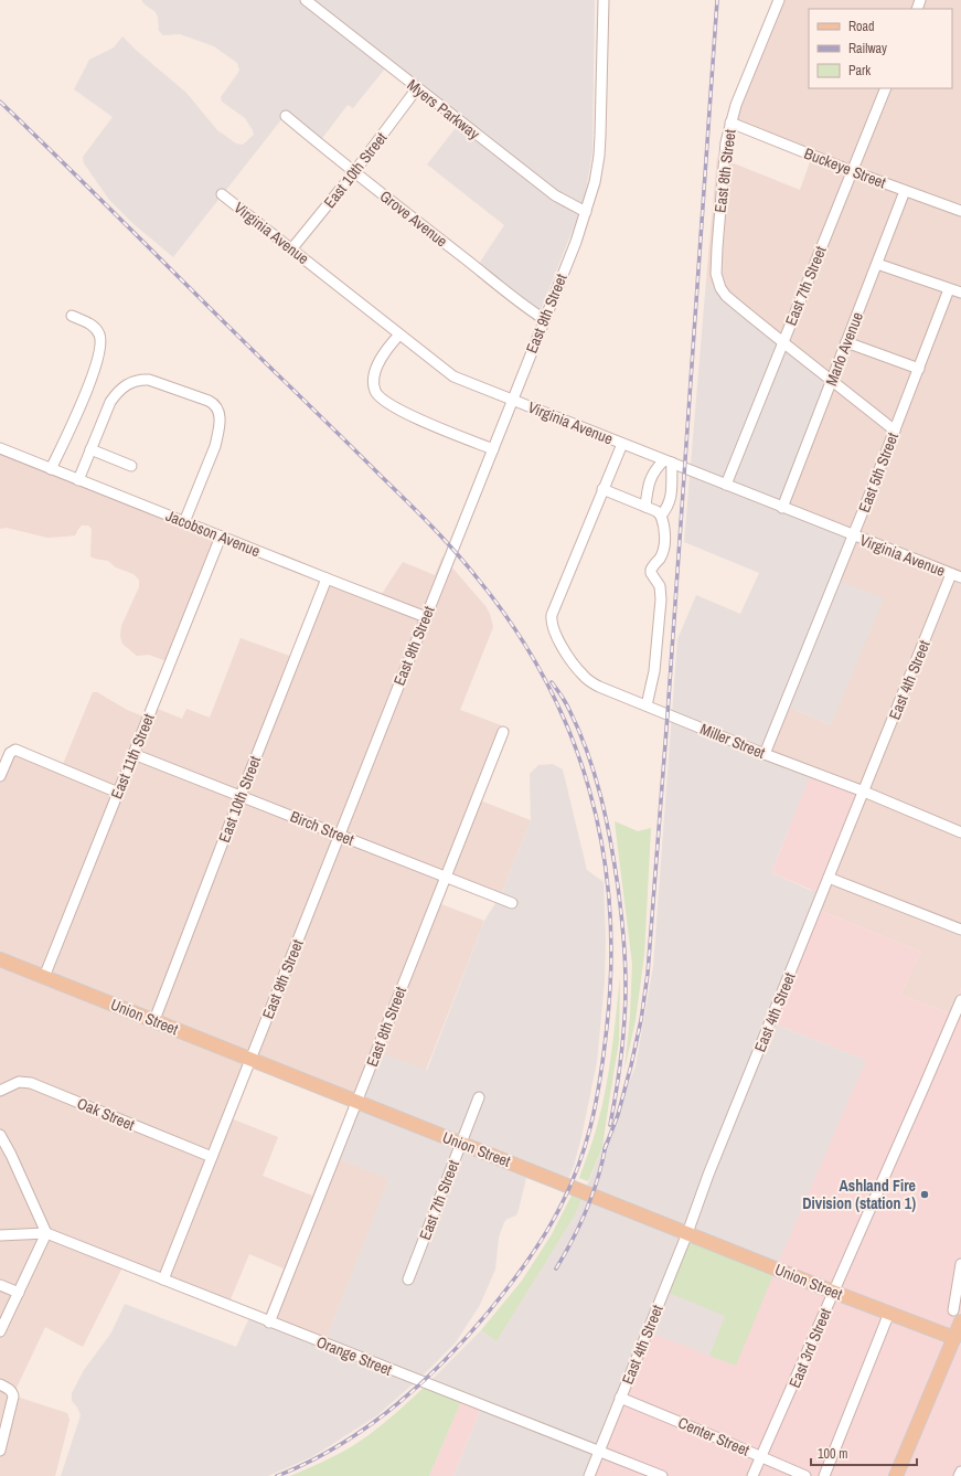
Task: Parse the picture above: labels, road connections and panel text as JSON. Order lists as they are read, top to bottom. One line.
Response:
{"streets":{"main road":["Union Street"],"street":["Myers Parkway","Buckeye Street","East 10th Street","East 8th Street","Grove Avenue","Virginia Avenue","East 7th Street","East 9th Street","Marlo Avenue","East 5th Street","Jacobson Avenue","East 4th Street","Miller Street","East 11th Street","Birch Street","Oak Street","East 3rd Street","Orange Street","Center Street"]},"crossings":[["Myers Parkway","East 10th Street"],["Myers Parkway","East 9th Street"],["Buckeye Street","East 8th Street"],["Buckeye Street","East 7th Street"],["Buckeye Street","Marlo Avenue"],["East 10th Street","Grove Avenue"],["East 10th Street","Virginia Avenue"],["East 10th Street","Jacobson Avenue"],["East 10th Street","Birch Street"],["East 10th Street","Union Street"],["East 8th Street","East 7th Street"],["East 8th Street","Birch Street"],["East 8th Street","Union Street"],["East 8th Street","Orange Street"],["Grove Avenue","East 9th Street"],["Virginia Avenue","East 7th Street"],["Virginia Avenue","East 9th Street"],["Virginia Avenue","Marlo Avenue"],["Virginia Avenue","East 5th Street"],["Virginia Avenue","East 4th Street"],["East 7th Street","Union Street"],["East 9th Street","Jacobson Avenue"],["East 9th Street","Birch Street"],["East 9th Street","Union Street"],["East 9th Street","Oak Street"],["East 9th Street","Orange Street"],["East 5th Street","Miller Street"],["Jacobson Avenue","East 11th Street"],["East 4th Street","Miller Street"],["East 4th Street","Union Street"],["East 4th Street","Orange Street"],["East 4th Street","Center Street"],["East 11th Street","Birch Street"],["East 11th Street","Union Street"],["Union Street","East 3rd Street"],["East 3rd Street","Center Street"]],"places":["Ashland Fire Division (station 1)"],"legend":["Road","Railway","Park"],"scale_bar":"100 m"}
